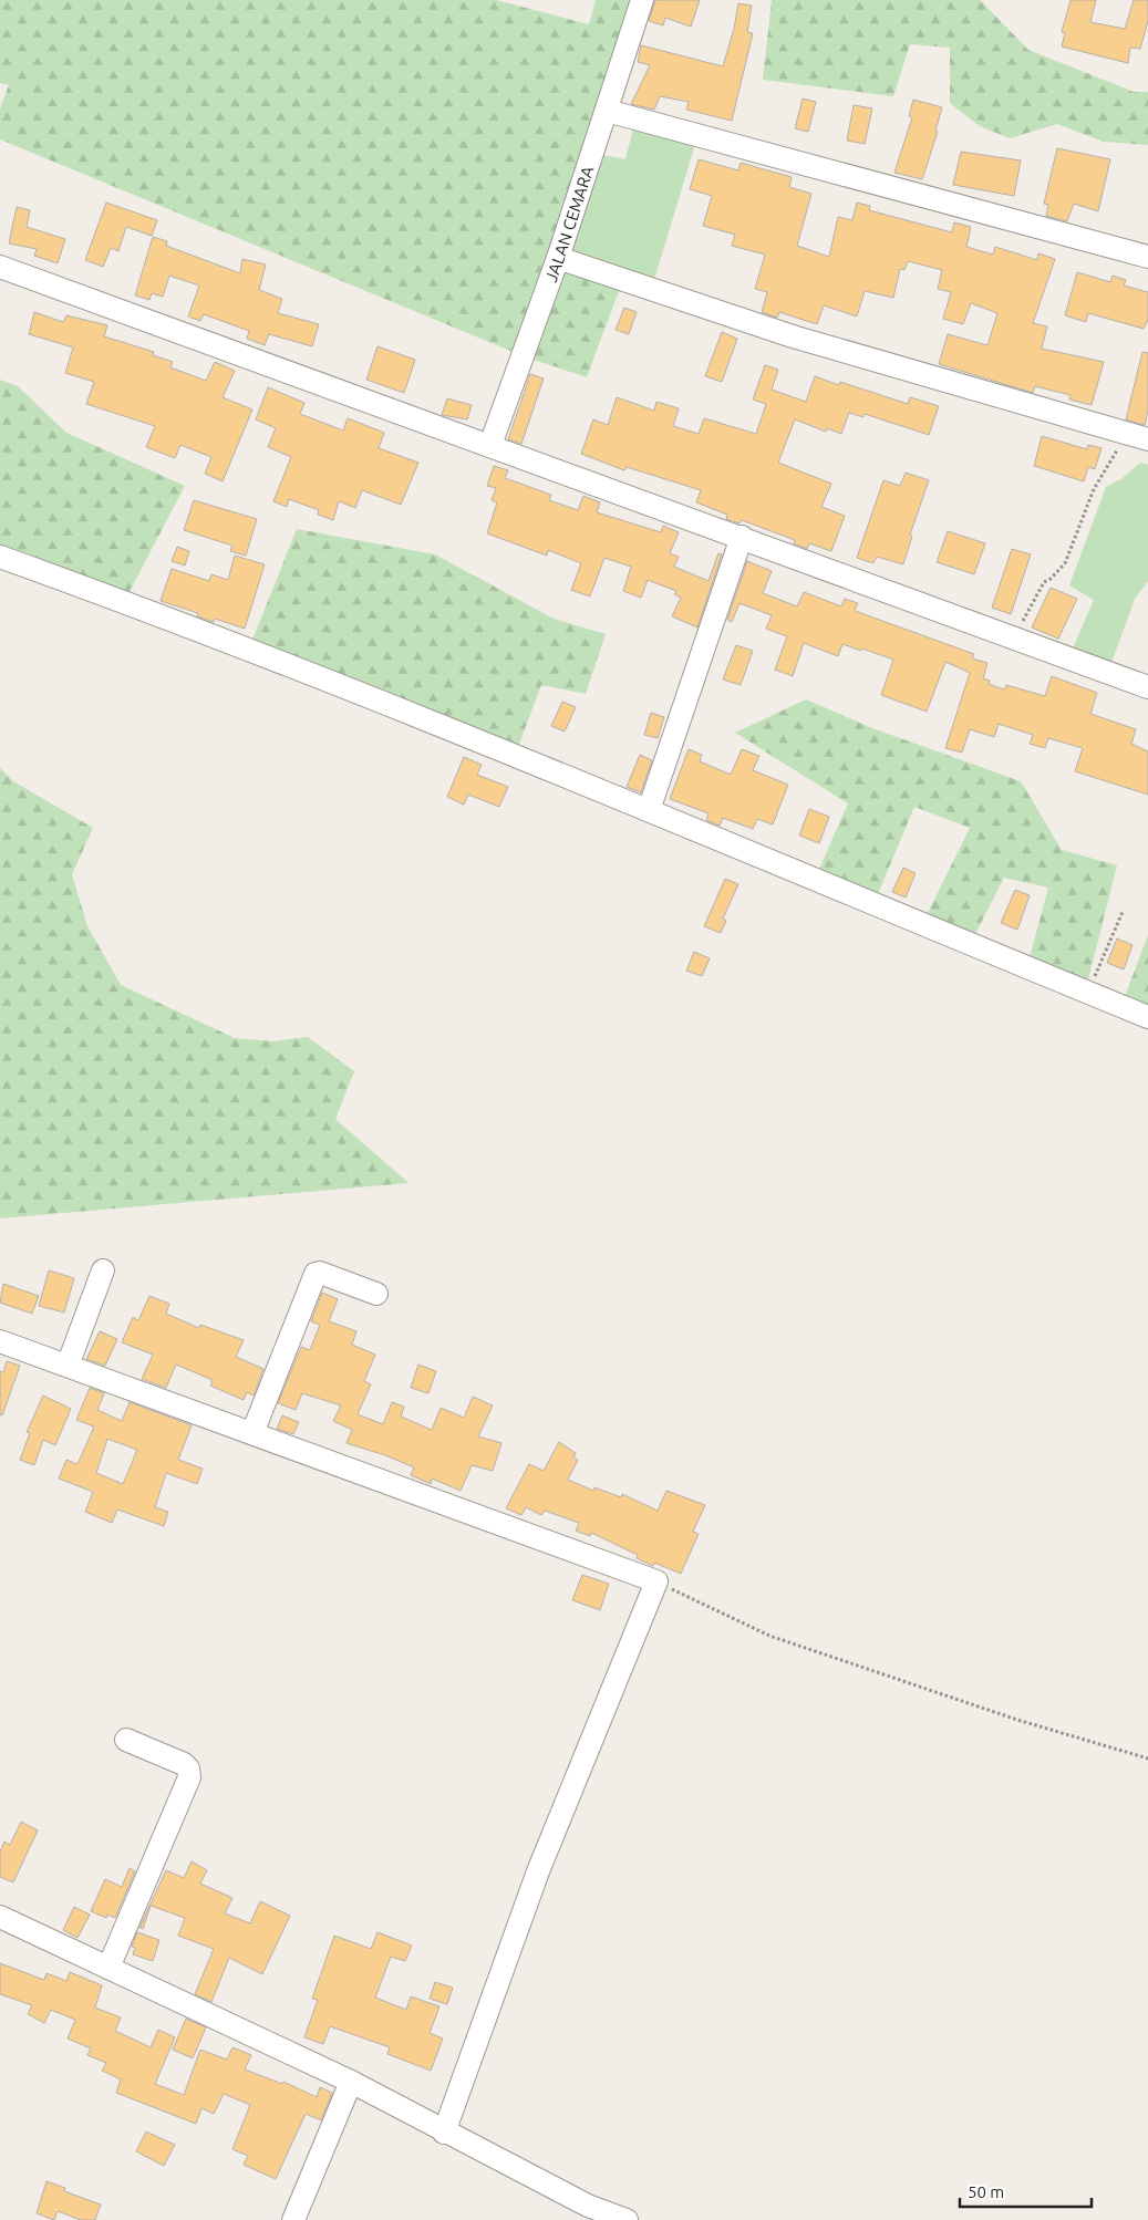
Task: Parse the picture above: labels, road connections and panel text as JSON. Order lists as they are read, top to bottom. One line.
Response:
{"streets":{"street":["JALAN CEMARA"]},"scale_bar":"50 m"}
